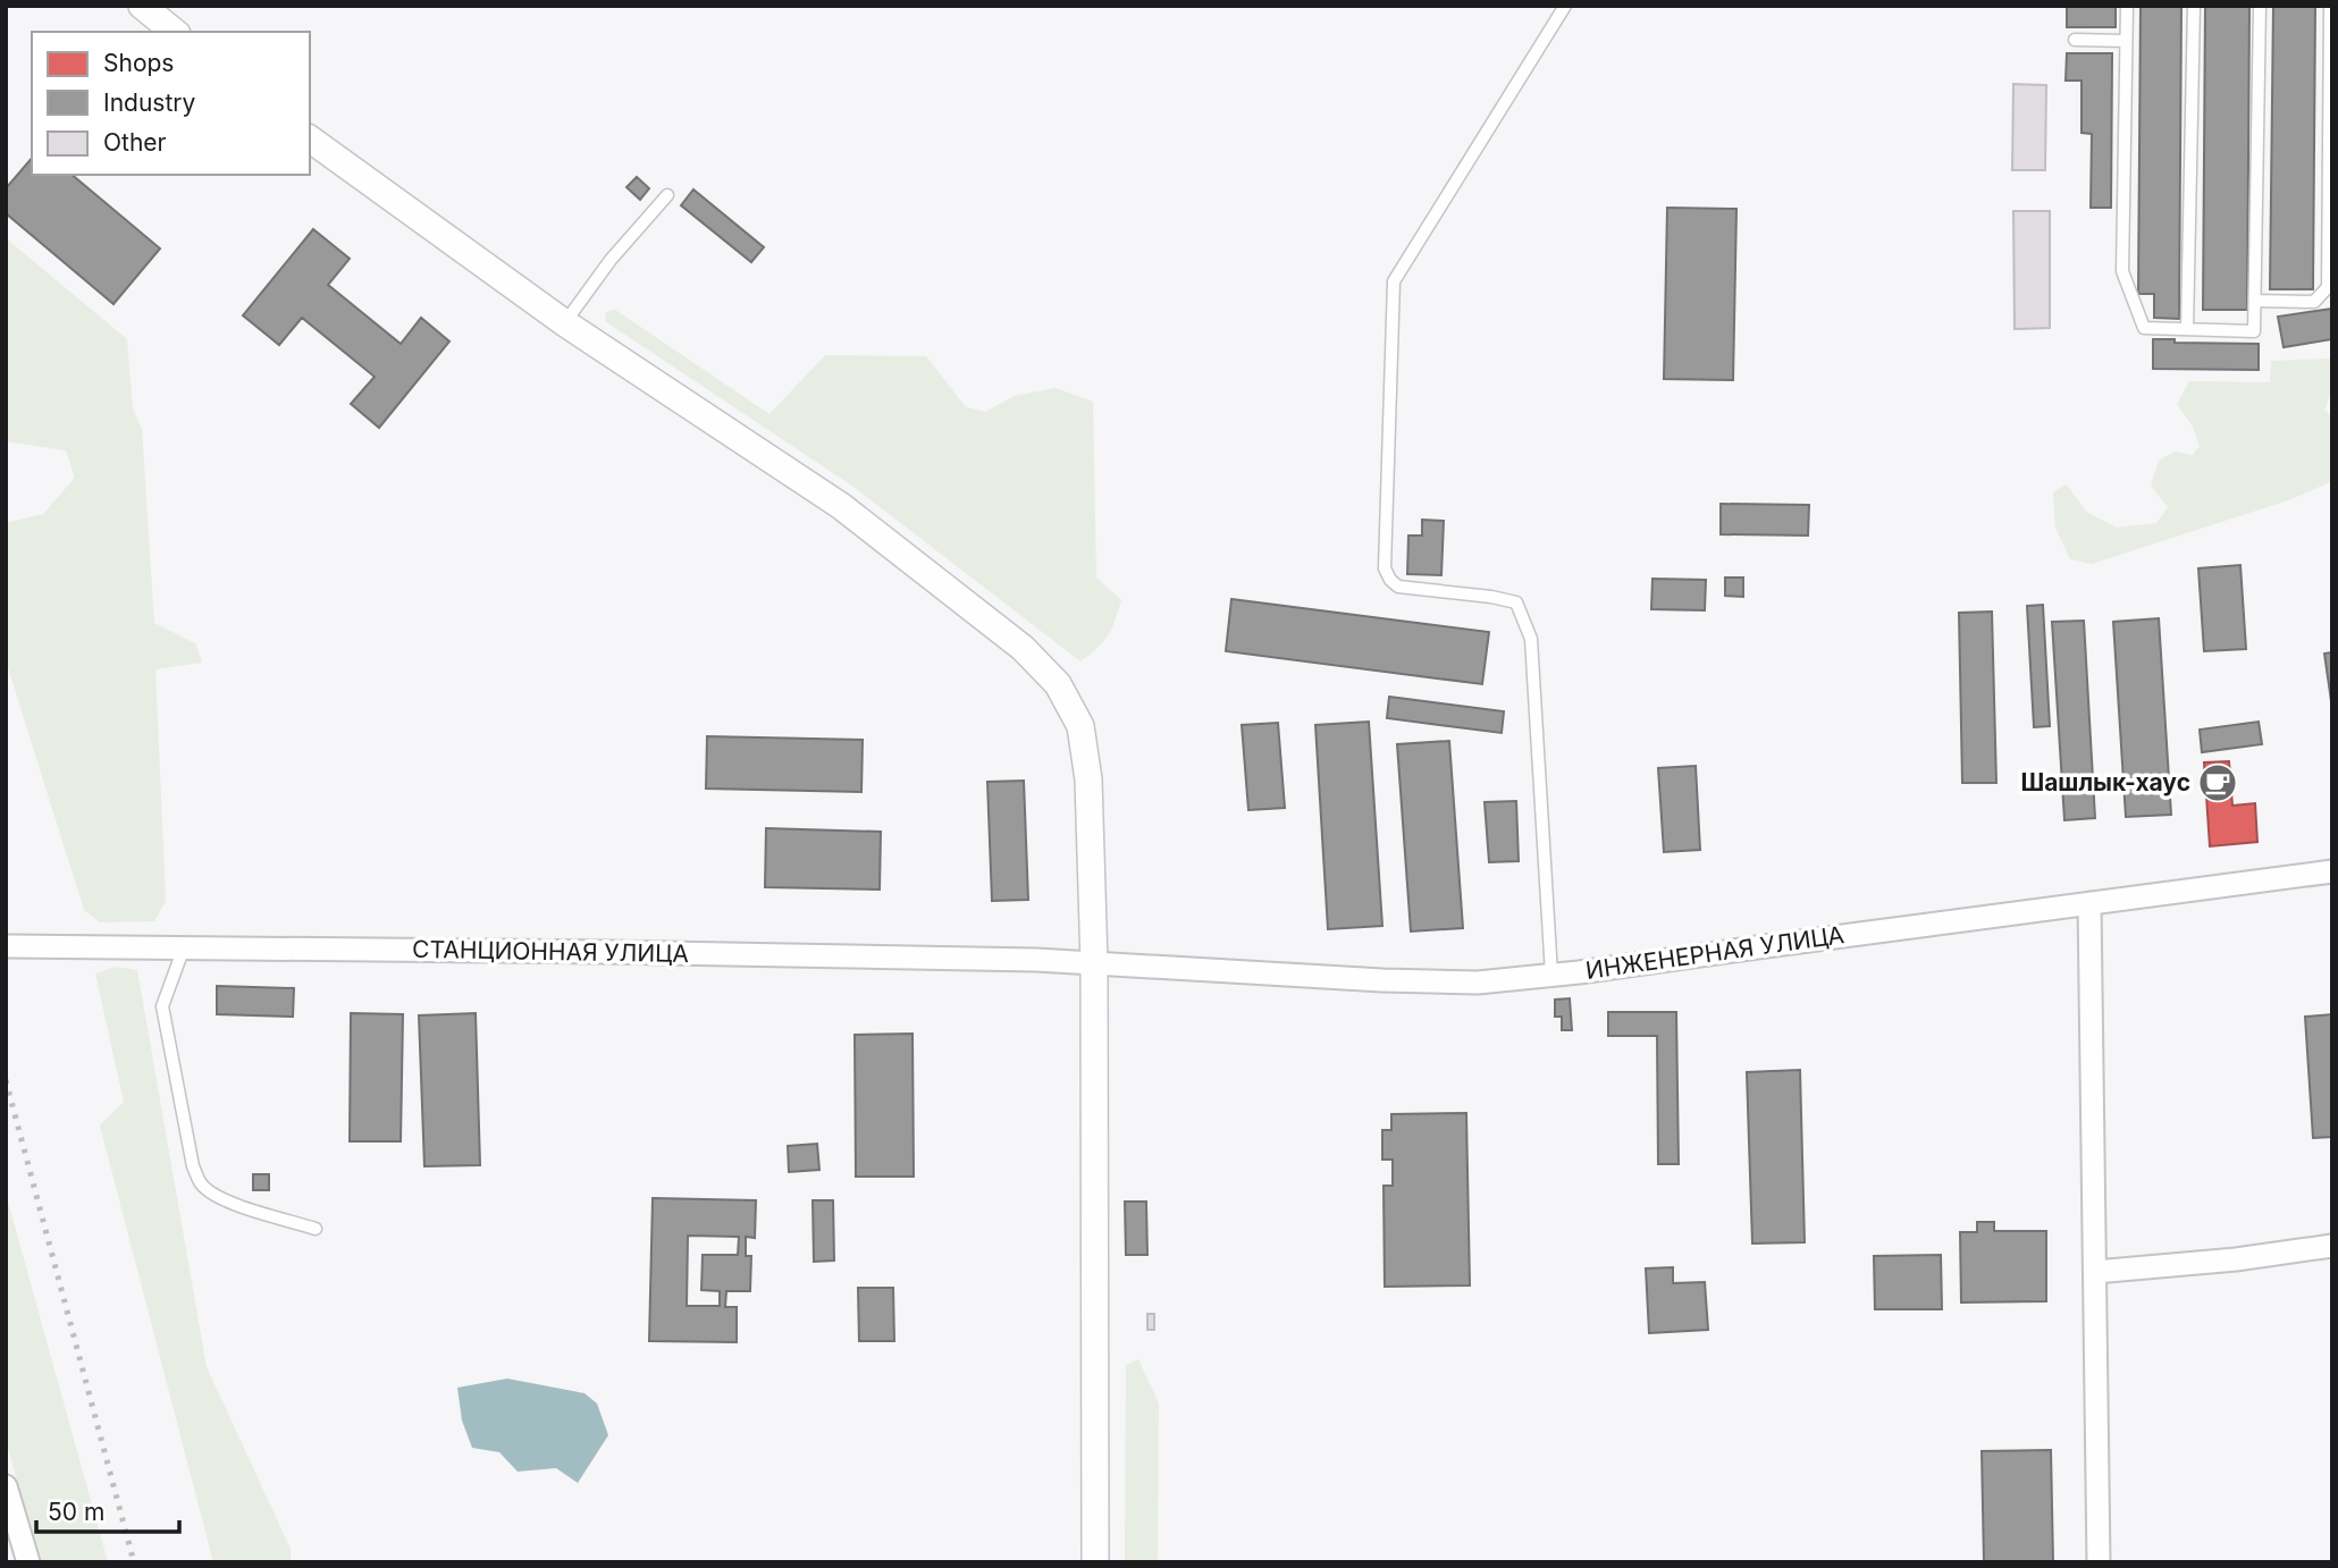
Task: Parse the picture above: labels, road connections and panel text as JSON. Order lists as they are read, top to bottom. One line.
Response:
{"streets":{"street":["СТАНЦИОННАЯ УЛИЦА","ИНЖЕНЕРНАЯ УЛИЦА"]},"crossings":[["СТАНЦИОННАЯ УЛИЦА","ИНЖЕНЕРНАЯ УЛИЦА"]],"places":{"cafe":["Шашлык-хаус"]},"legend":["Shops","Industry","Other"],"scale_bar":"50 m"}
